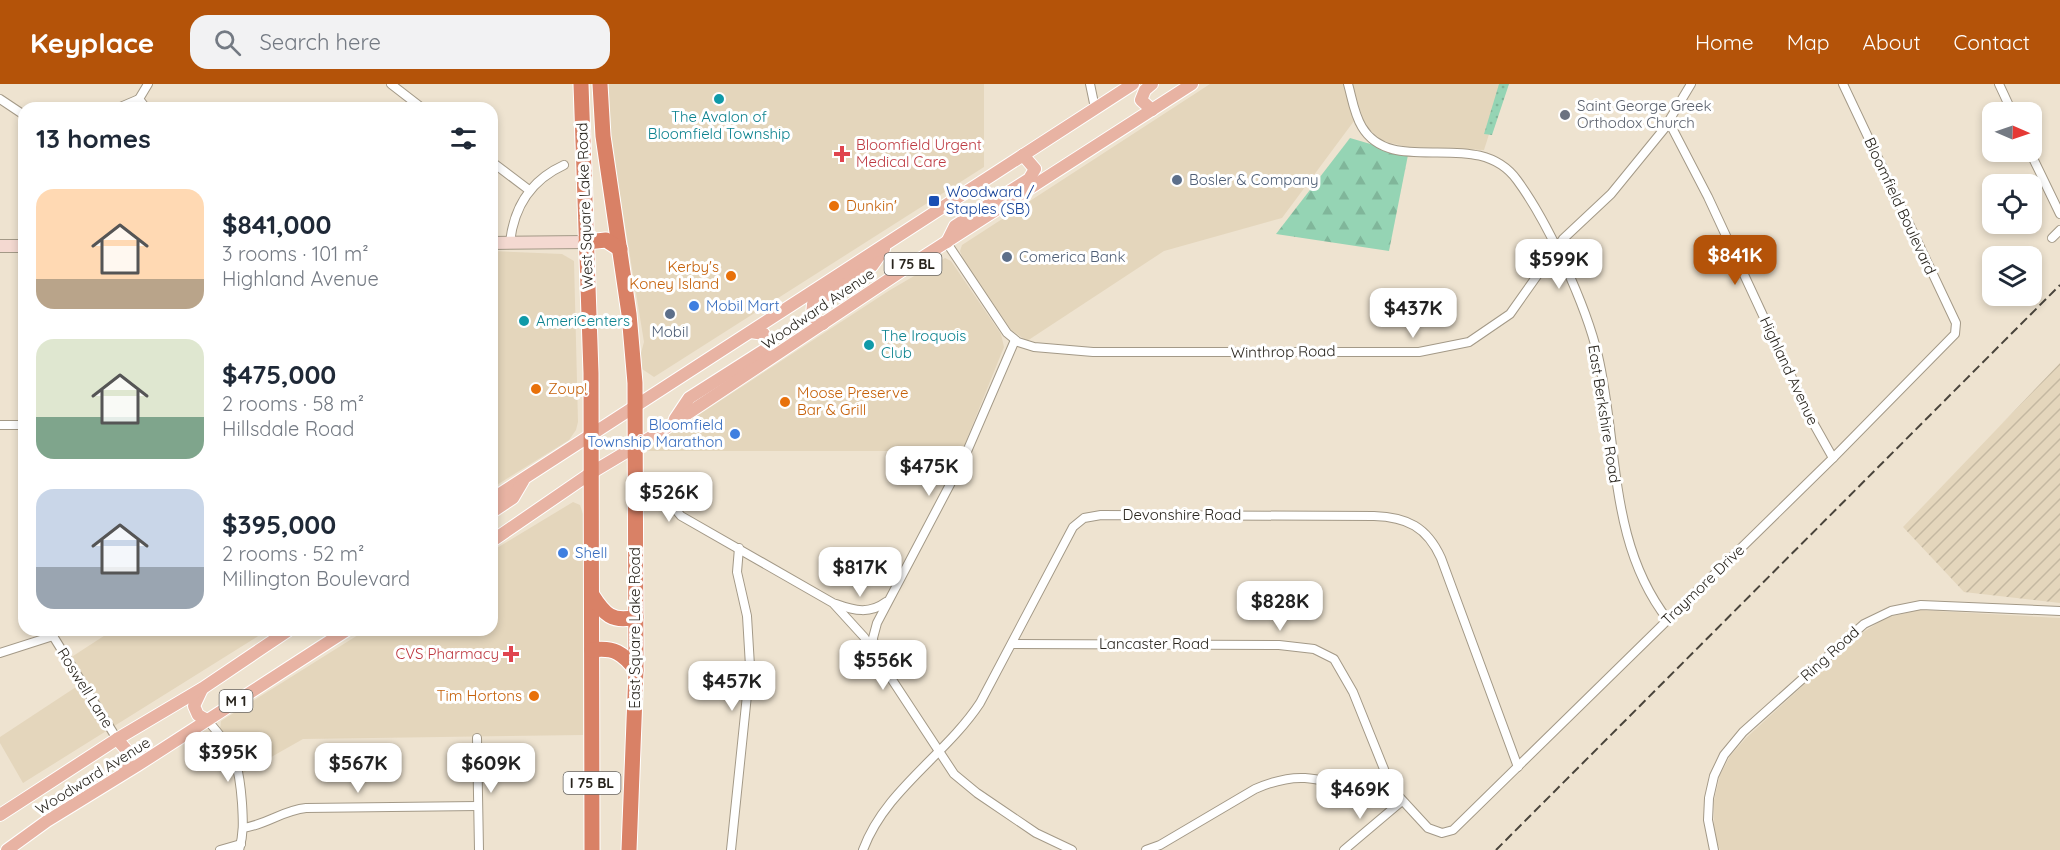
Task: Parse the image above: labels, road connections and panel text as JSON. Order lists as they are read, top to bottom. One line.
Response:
{"streets":{"highway":["West Square Lake Road","I 75 BL","East Square Lake Road"],"main road":["Woodward Avenue","M 1"],"street":["Bloomfield Boulevard","Winthrop Road","Highland Avenue","East Berkshire Road","Devonshire Road","Traymore Drive","Lancaster Road","Ring Road","Roswell Lane"]},"crossings":[["West Square Lake Road","I 75 BL"],["West Square Lake Road","Woodward Avenue"],["West Square Lake Road","East Square Lake Road"],["Bloomfield Boulevard","Traymore Drive"],["I 75 BL","Woodward Avenue"],["Woodward Avenue","East Square Lake Road"],["Woodward Avenue","Roswell Lane"],["Winthrop Road","Highland Avenue"],["Winthrop Road","East Berkshire Road"],["Highland Avenue","Traymore Drive"],["East Berkshire Road","Traymore Drive"],["Devonshire Road","Traymore Drive"],["Devonshire Road","Lancaster Road"],["Traymore Drive","Lancaster Road"]],"places":{"other":["The Avalon of Bloomfield Township","Saint George Greek Orthodox Church","Bosler & Company","Dunkin'","Comerica Bank","Kerby's Koney Island","Mobil Mart","Mobil","AmeriCenters","The Iroquois Club","Zoup!","Moose Preserve Bar & Grill","Bloomfield Township Marathon","Shell","Tim Hortons"],"health":["Bloomfield Urgent Medical Care","CVS Pharmacy"],"transit":["Woodward / Staples (SB)"]},"north":"right","page":{"header":"Keyplace","search":"Search here","nav":["Home","Map","About","Contact"],"heading":"13 homes","list":[{"name":"$841,000","note":"3 rooms · 101 m² · Highland Avenue"},{"name":"$475,000","note":"2 rooms · 58 m² · Hillsdale Road"},{"name":"$395,000","note":"2 rooms · 52 m² · Millington Boulevard"}],"price":["$841K","$599K","$437K","$475K","$526K","$817K","$828K","$556K","$457K","$395K","$567K","$609K","$469K"]}}
